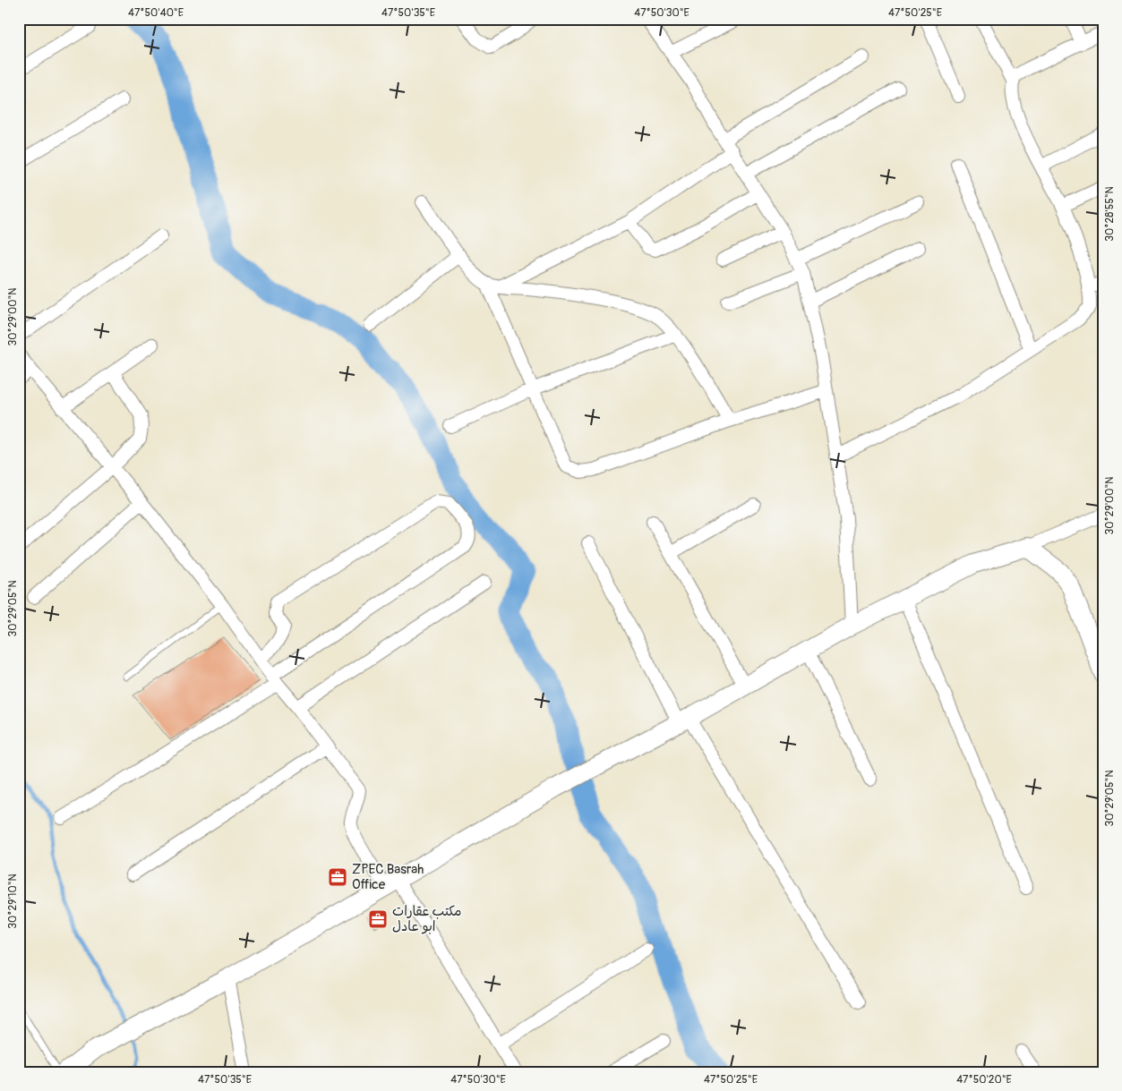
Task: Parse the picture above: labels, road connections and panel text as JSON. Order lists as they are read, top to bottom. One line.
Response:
{"places":{"office":["ZPEC Basrah Office","مكتب عقارات ابو عادل"]},"coordinates":["47°50'40\"E","47°50'35\"E","47°50'30\"E","47°50'25\"E","30°28'55\"N","30°29'00\"N","30°29'05\"N","30°29'10\"N","47°50'20\"E"]}
